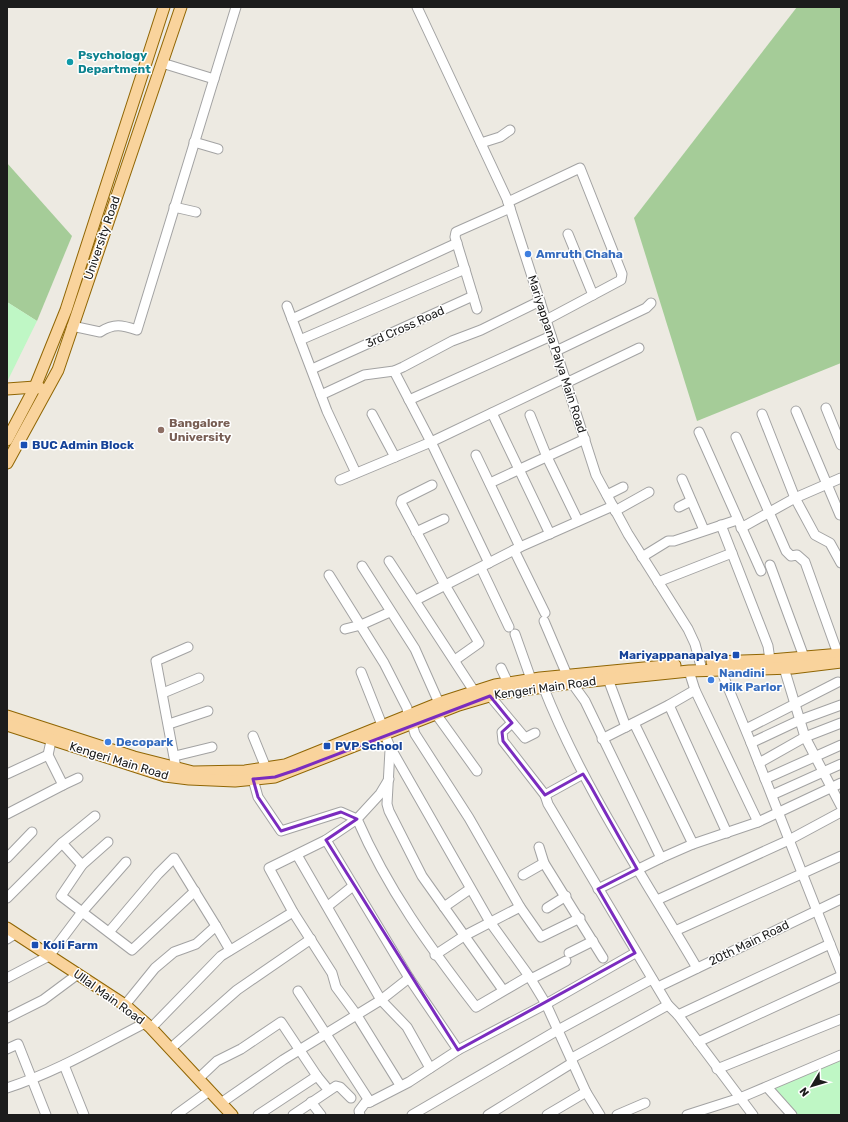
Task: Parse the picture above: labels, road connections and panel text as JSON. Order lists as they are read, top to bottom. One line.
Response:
{"streets":{"main road":["University Road","Kengeri Main Road","Ullal Main Road"],"street":["3rd Cross Road","Mariyappana Palya Main Road","20th Main Road"]},"crossings":[["Mariyappana Palya Main Road","Kengeri Main Road"]],"places":{"other":["Psychology Department","Amruth Chaha","Bangalore University","Nandini Milk Parlor","Decopark"],"transit":["BUC Admin Block","Mariyappanapalya","PVP School","Koli Farm"]},"north":"bottom left"}
